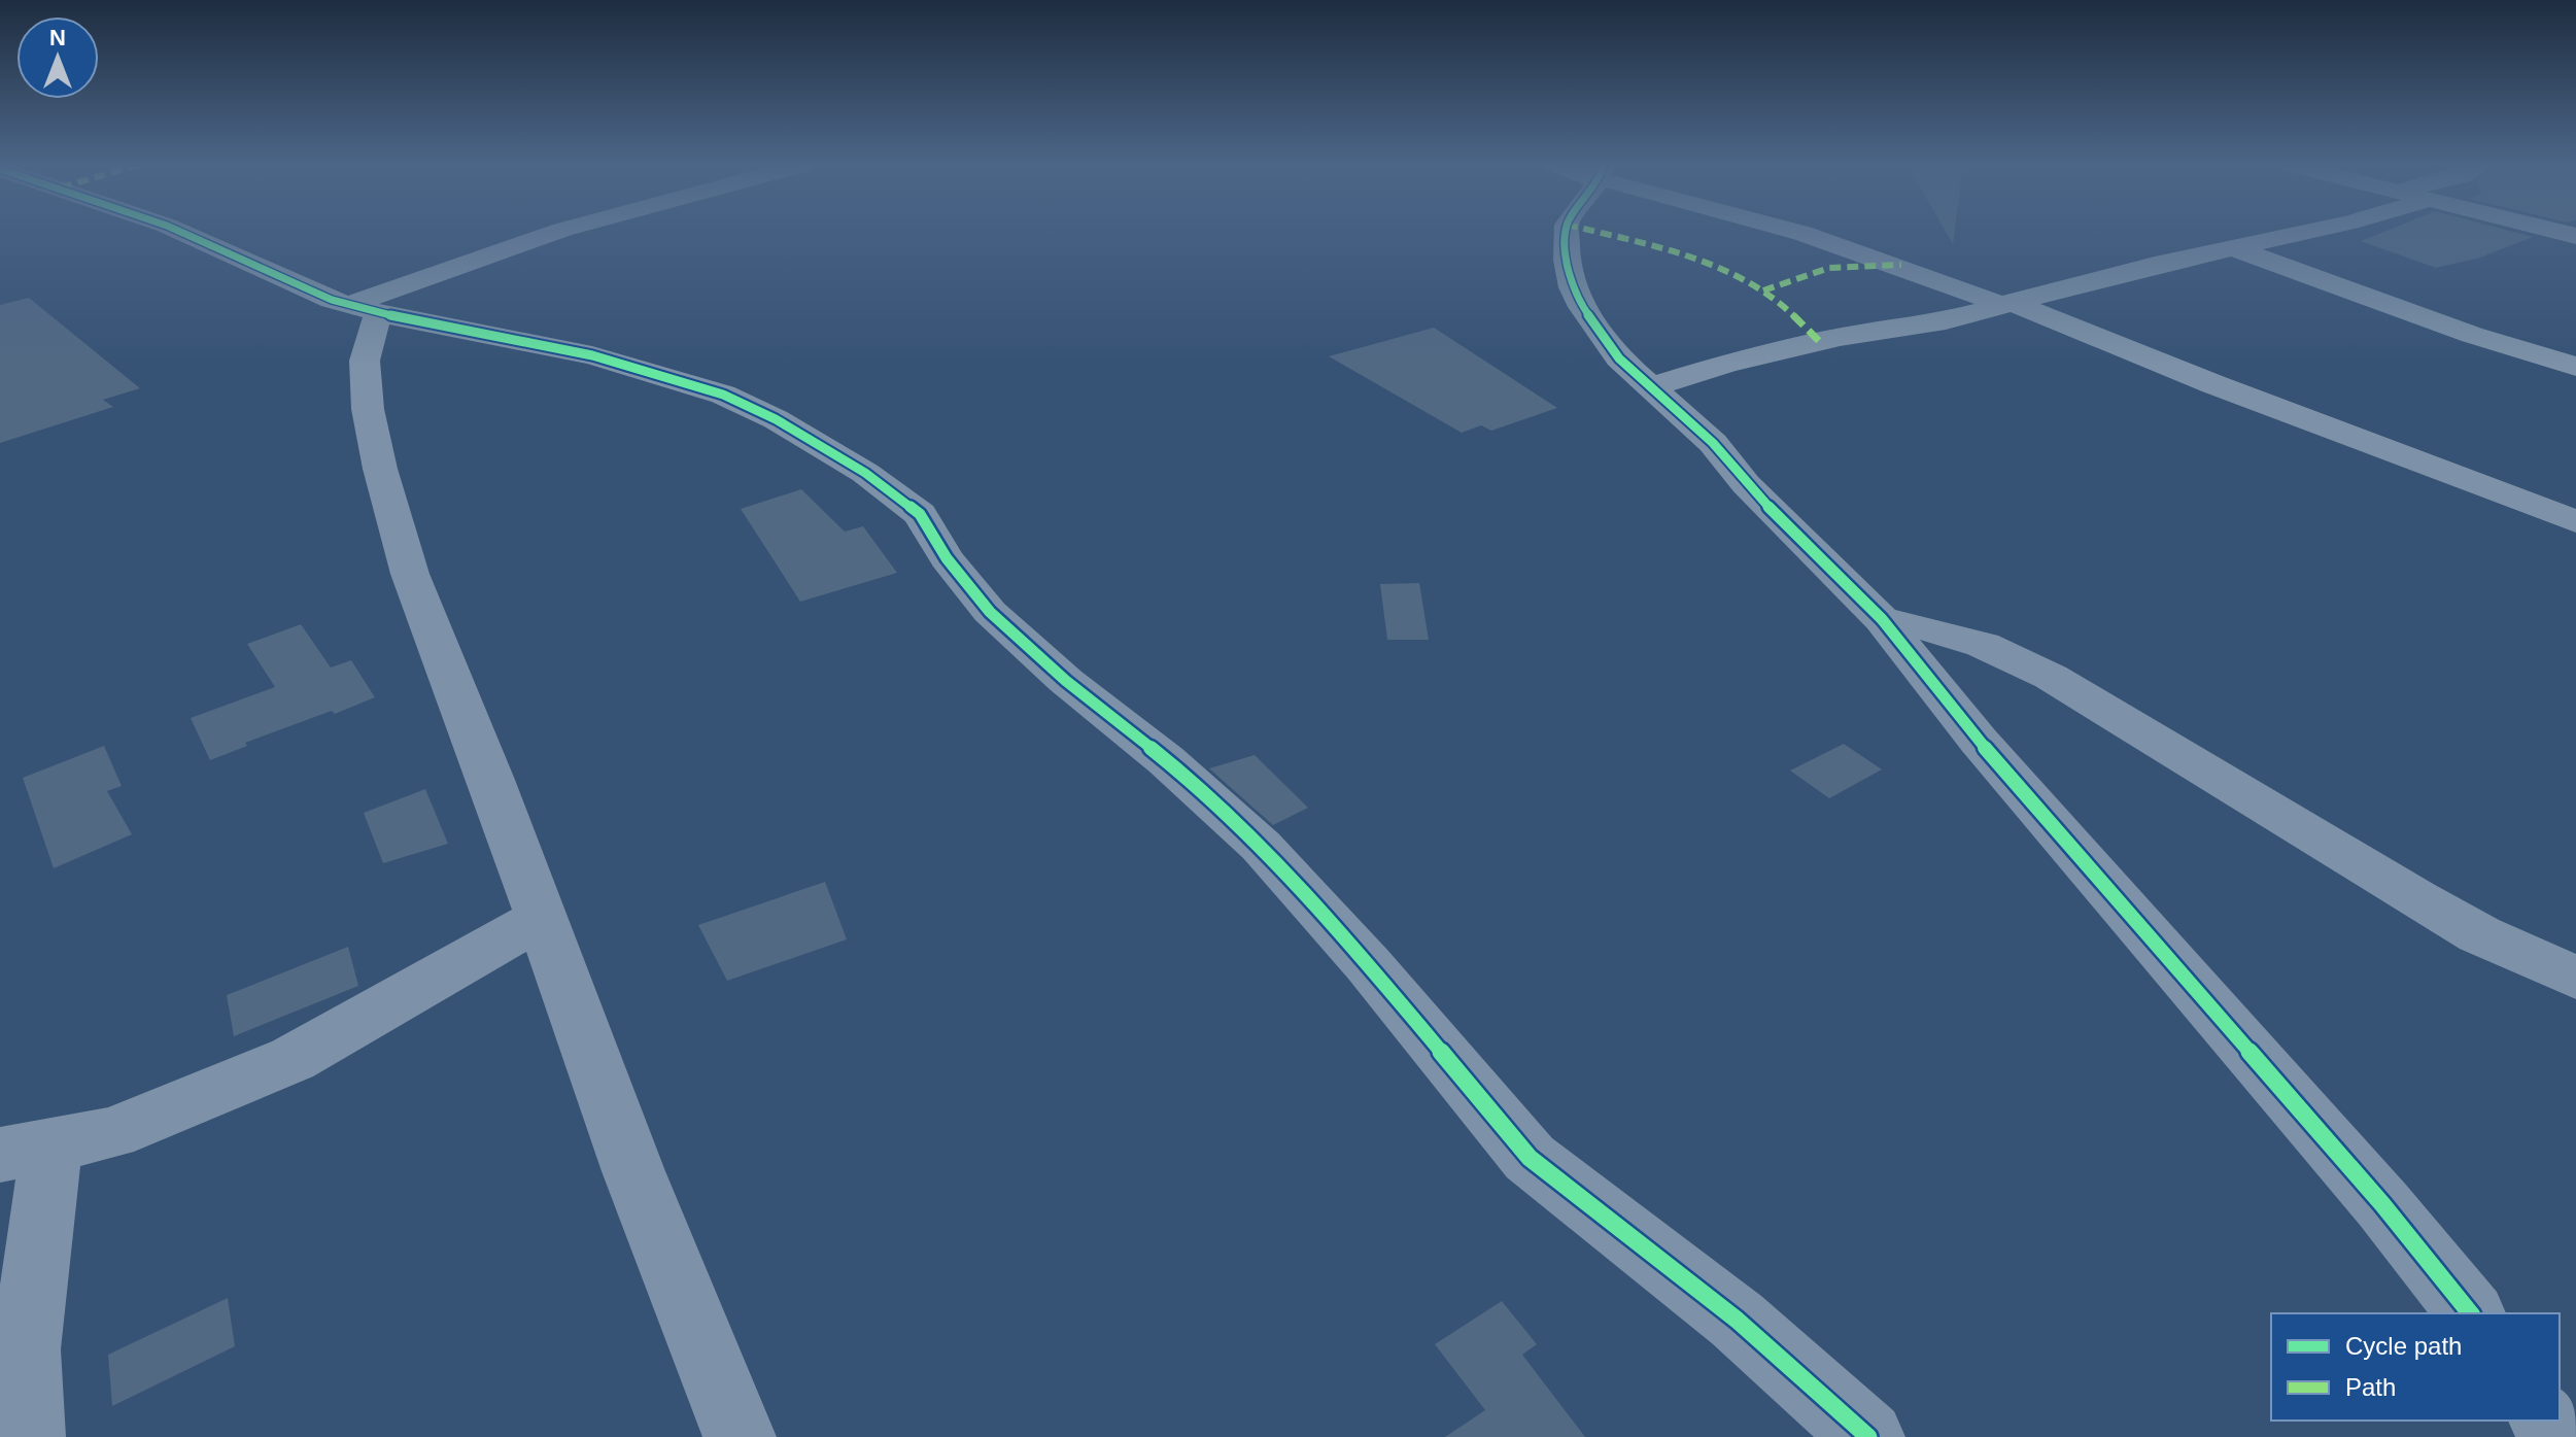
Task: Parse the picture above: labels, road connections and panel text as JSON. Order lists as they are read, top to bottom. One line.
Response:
{"legend":["Cycle path","Path"],"north":"top"}
